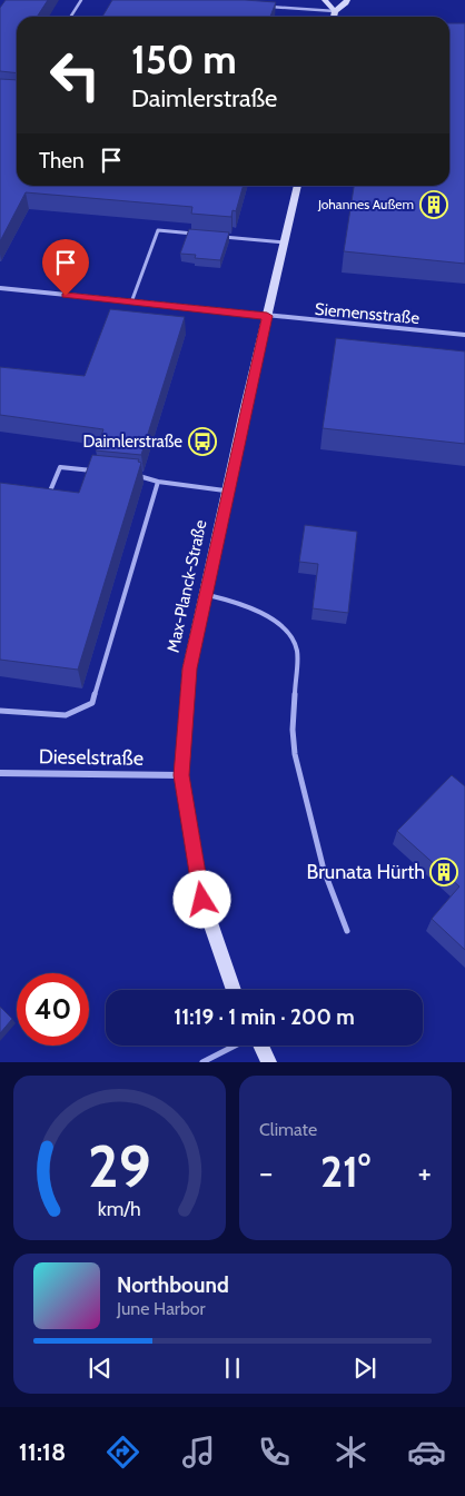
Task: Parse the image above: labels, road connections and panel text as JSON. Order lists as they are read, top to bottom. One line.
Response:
{"streets":{"street":["Siemensstraße","Max-Planck-Straße","Dieselstraße"]},"crossings":[["Siemensstraße","Max-Planck-Straße"],["Max-Planck-Straße","Dieselstraße"]],"places":{"building":["Johannes Außem","Brunata Hürth"],"bus stop":["Daimlerstraße"]},"page":{"turn":["150 m","Daimlerstraße"],"then":"Then","limit":"40","trip":"11:19 · 1 min · 200 m","tile":"Climate","heat":["−","21°","+"],"song":["Northbound","June Harbor"],"tabs":"11:18","gauge":["29","km/h"]}}
